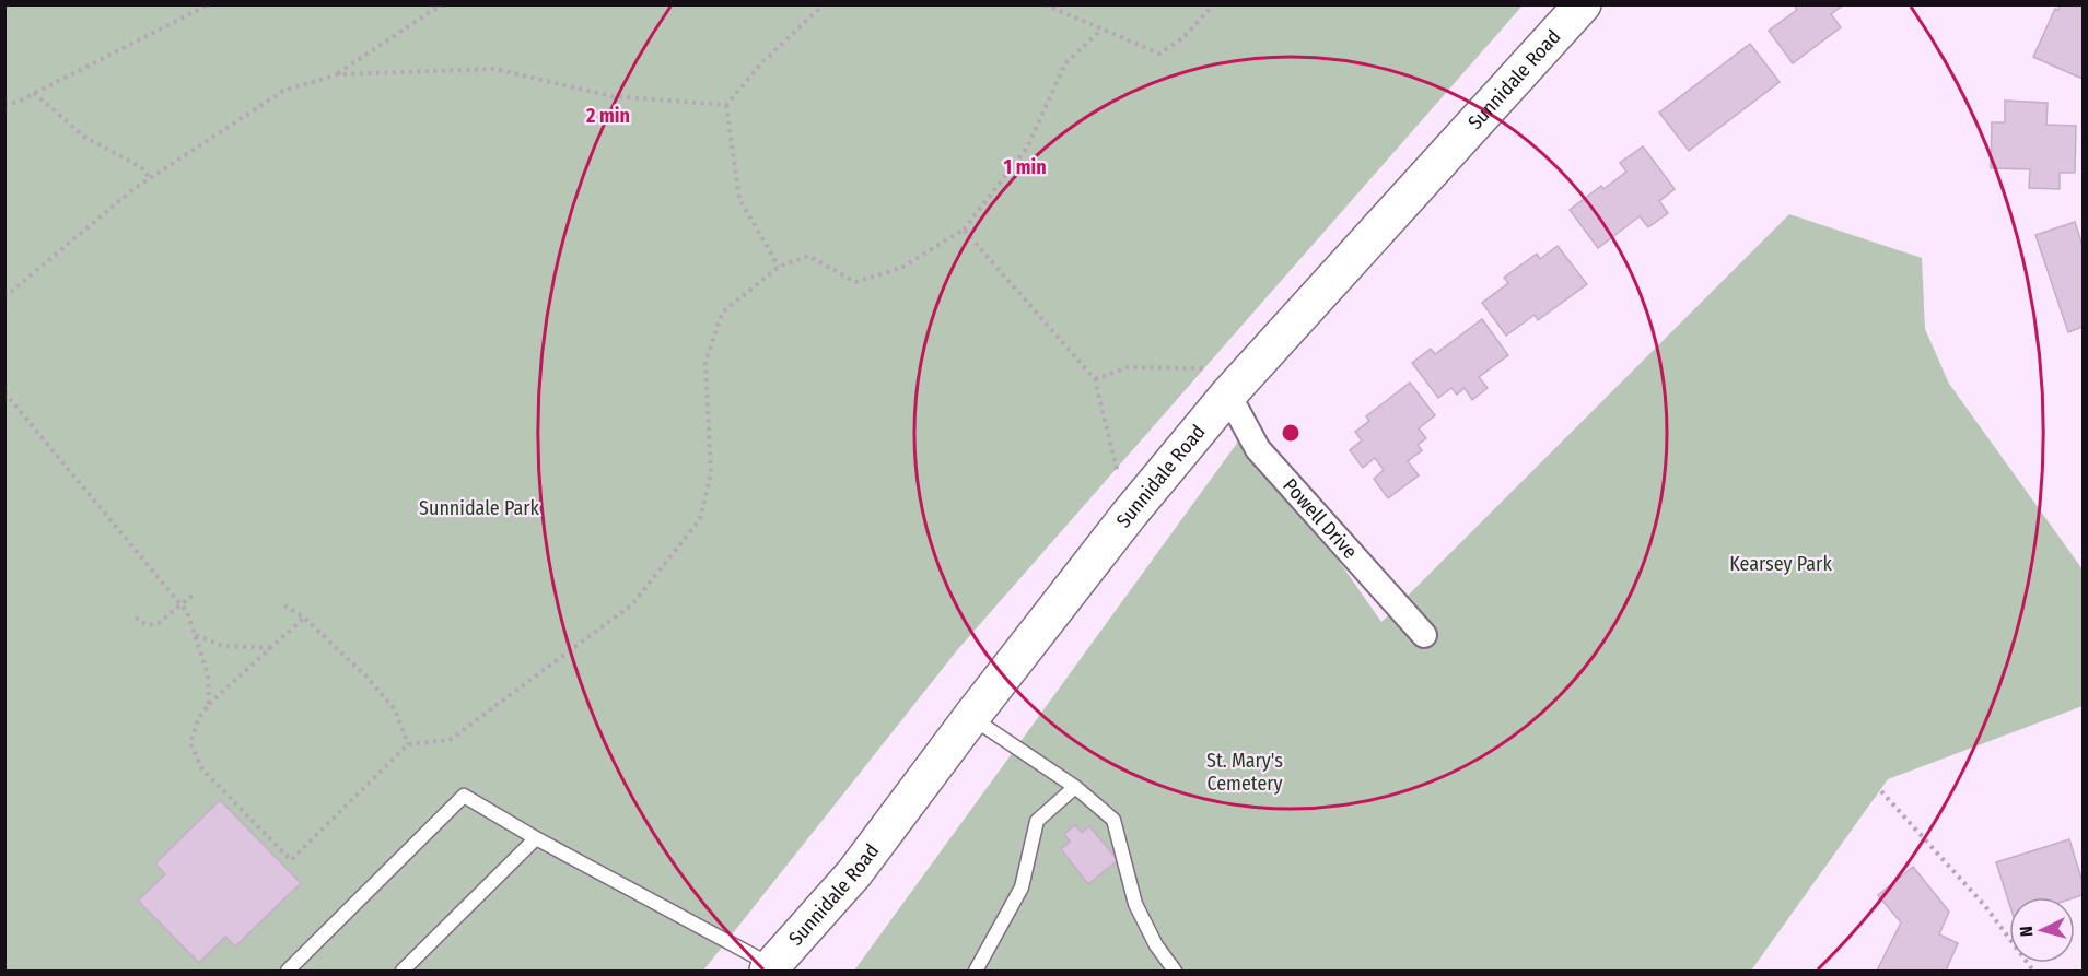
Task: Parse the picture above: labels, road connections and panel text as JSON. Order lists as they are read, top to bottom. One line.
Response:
{"streets":{"main road":["Sunnidale Road"],"street":["Powell Drive"]},"crossings":[["Sunnidale Road","Powell Drive"]],"parks":["Sunnidale Park","Kearsey Park","St. Mary's Cemetery"],"north":"left","rings":["2 min","1 min"]}
